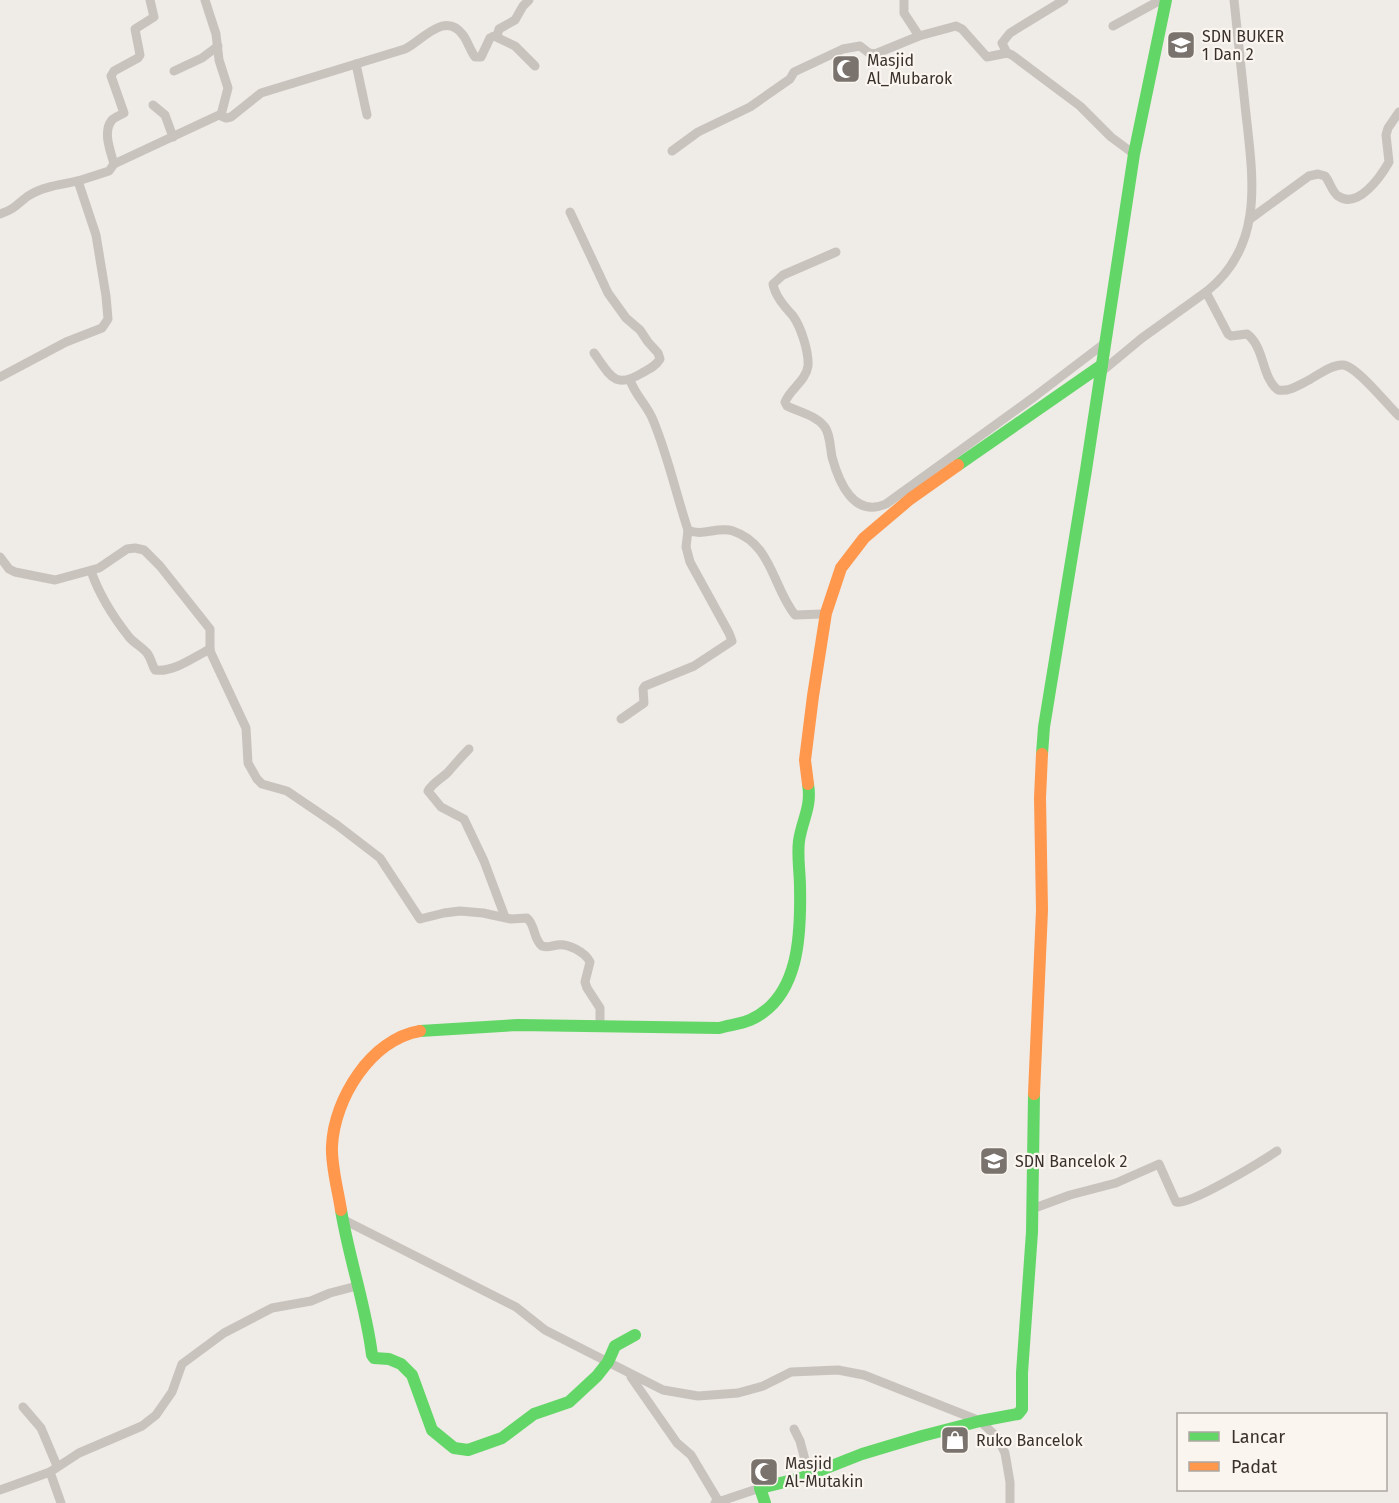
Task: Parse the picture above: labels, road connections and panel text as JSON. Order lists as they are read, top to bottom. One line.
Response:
{"places":{"school or university":["SDN BUKER 1 Dan 2","SDN Bancelok 2"],"mosque":["Masjid Al_Mubarok","Masjid Al-Mutakin"],"shop":["Ruko Bancelok"]},"legend":["Lancar","Padat"]}
